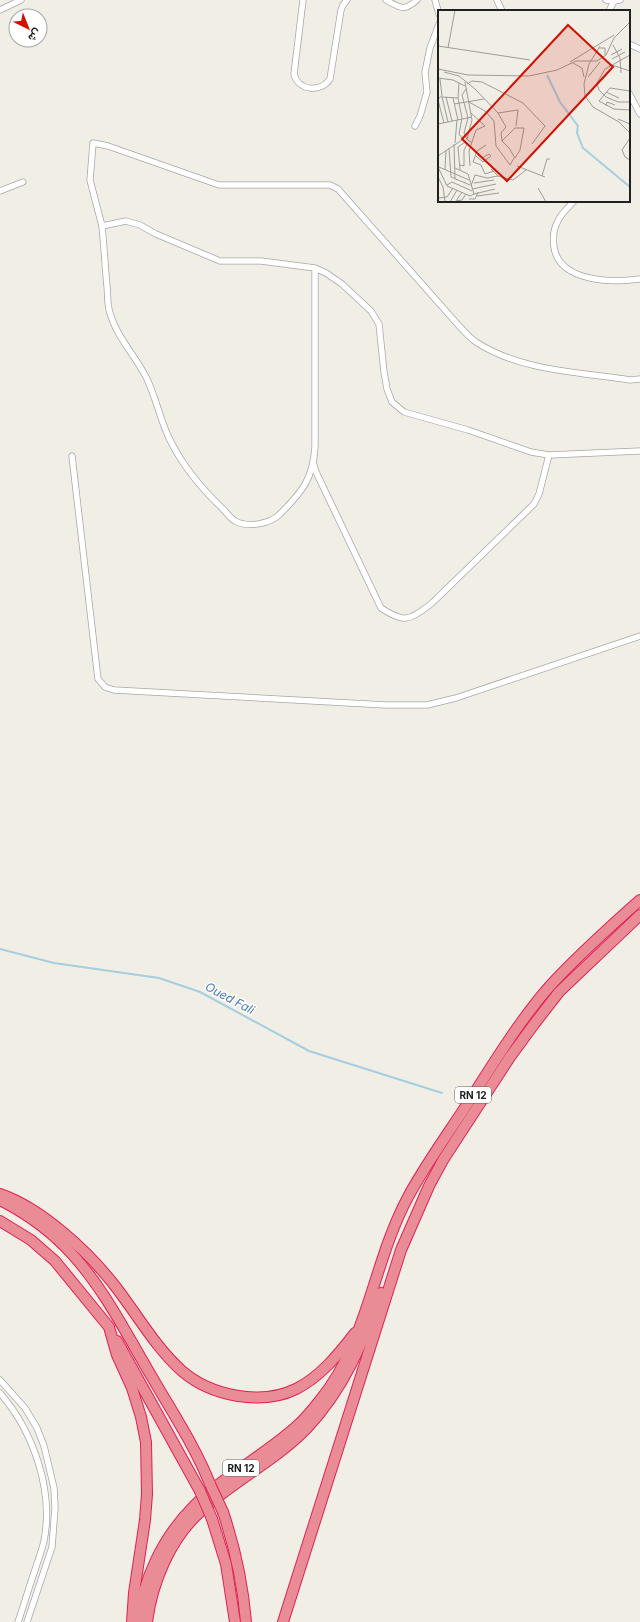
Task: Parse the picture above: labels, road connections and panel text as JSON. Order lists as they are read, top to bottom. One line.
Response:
{"streets":{"highway":["RN 12"]},"water":["Oued Fali"],"north":"bottom right"}
